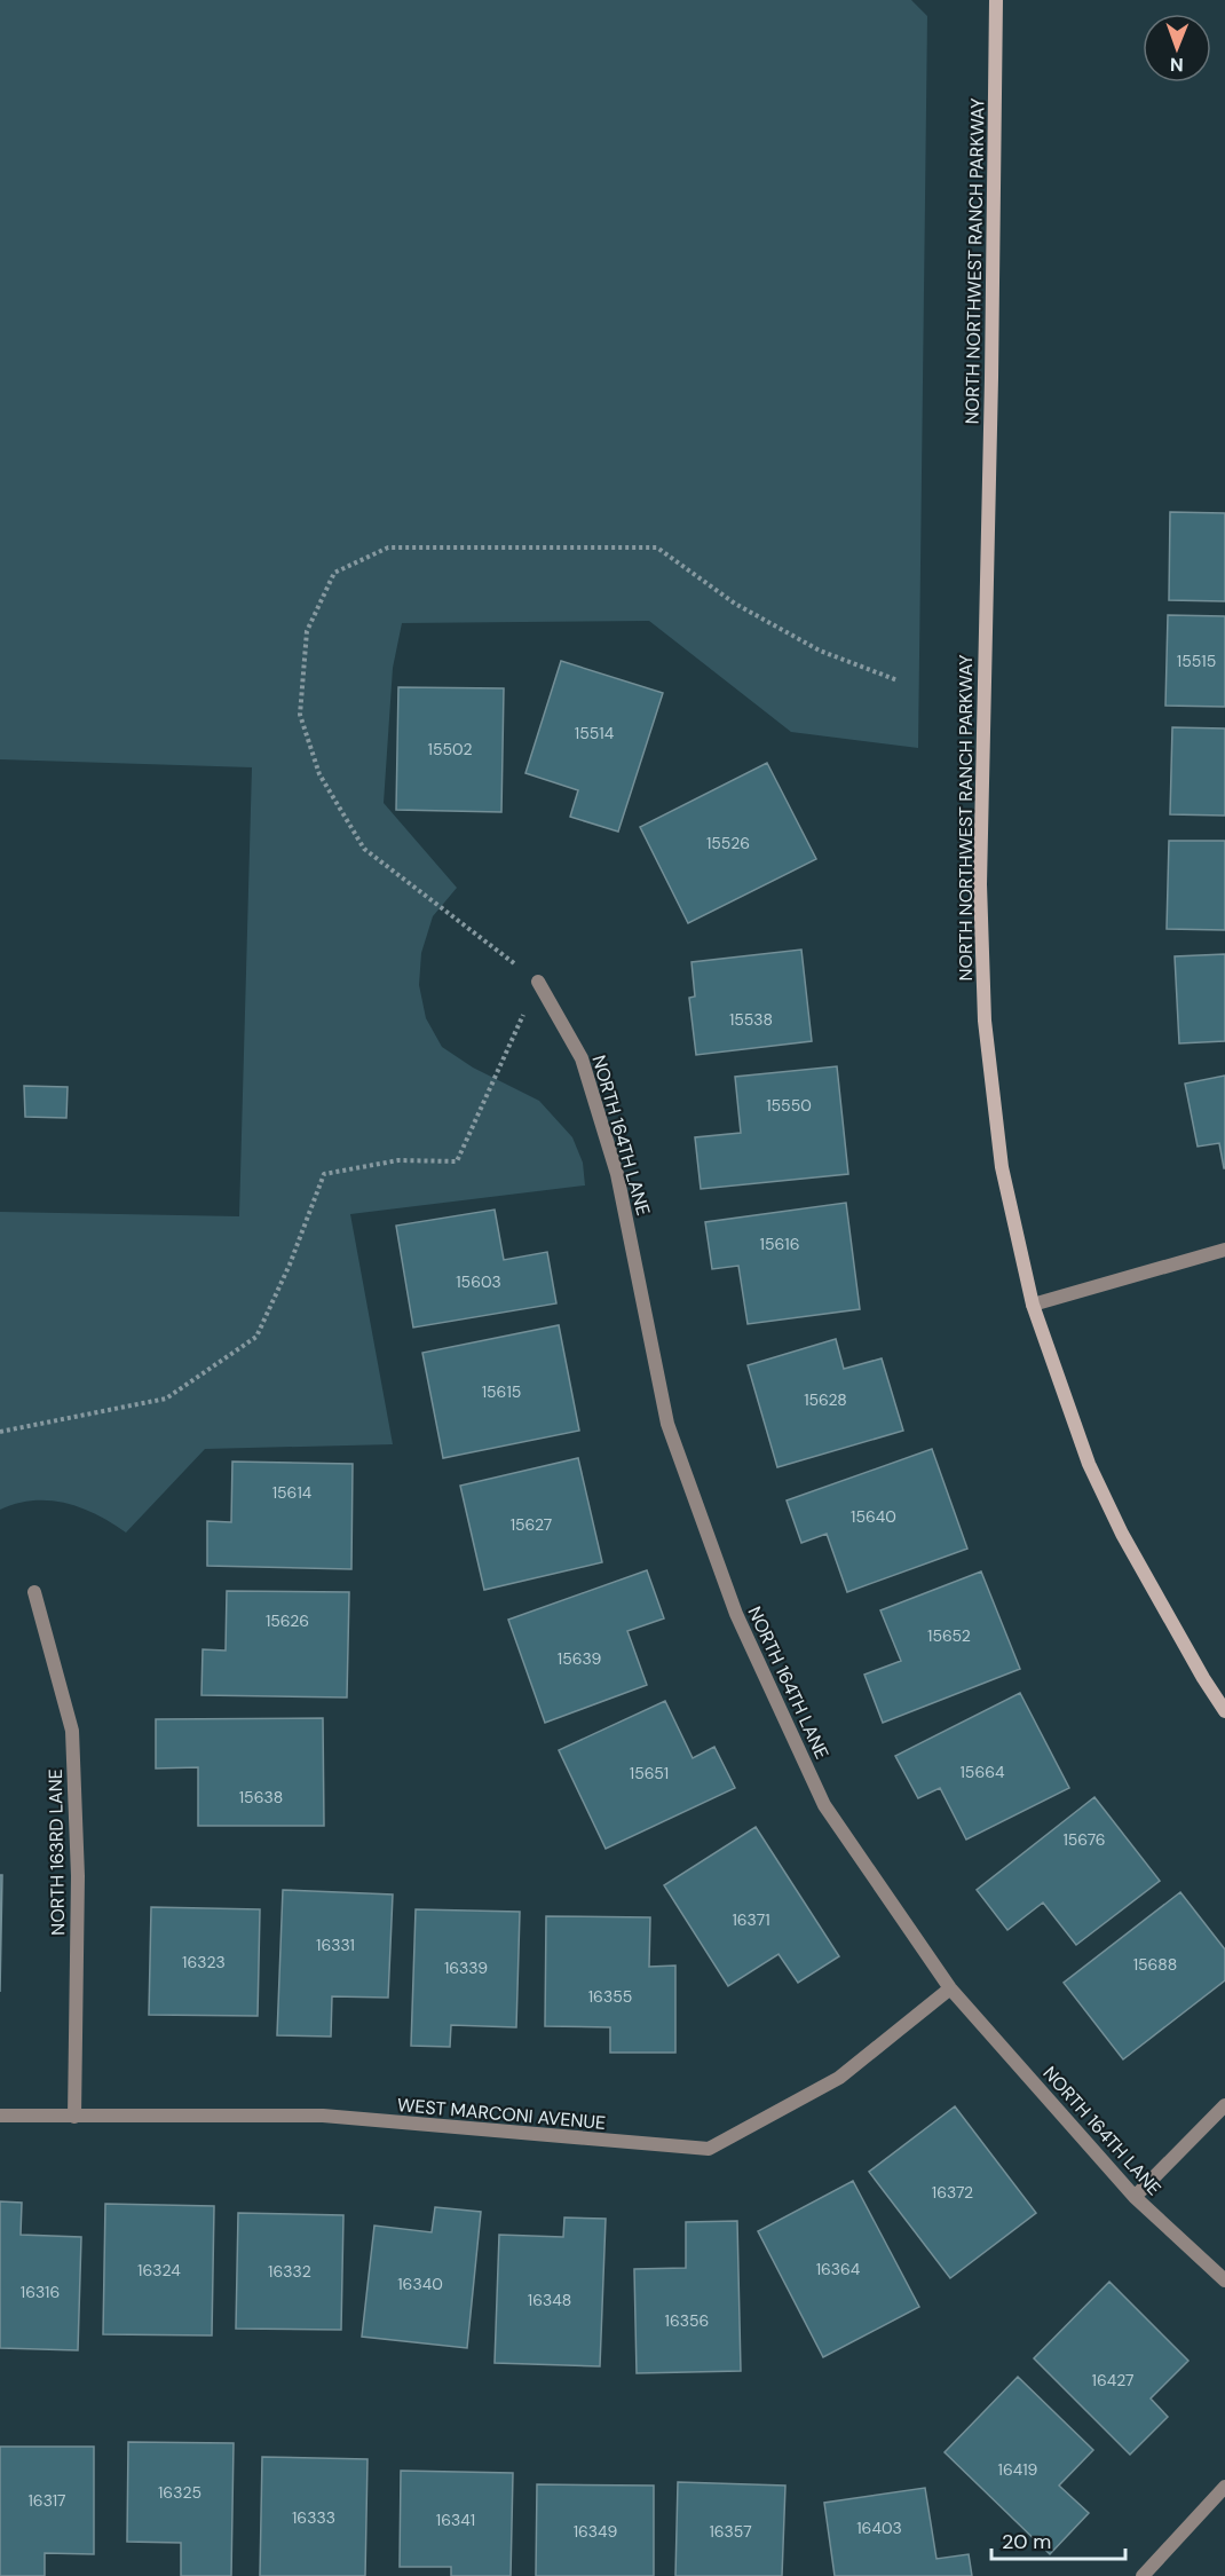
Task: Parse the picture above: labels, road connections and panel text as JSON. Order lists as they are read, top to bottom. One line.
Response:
{"streets":{"main road":["NORTH NORTHWEST RANCH PARKWAY"],"street":["NORTH 164TH LANE","NORTH 163RD LANE","WEST MARCONI AVENUE"]},"crossings":[["NORTH 164TH LANE","WEST MARCONI AVENUE"],["NORTH 163RD LANE","WEST MARCONI AVENUE"]],"house_numbers":["15515","15514","15502","15526","15538","15550","15616","15603","15615","15628","15614","15640","15627","15626","15652","15639","15664","15651","15638","15676","16371","16331","16323","15688","16339","16355","16372","16364","16324","16332","16340","16316","16348","16356","16427","16419","16325","16317","16333","16341","16403","16349","16357"],"scale_bar":"20 m","north":"bottom"}
